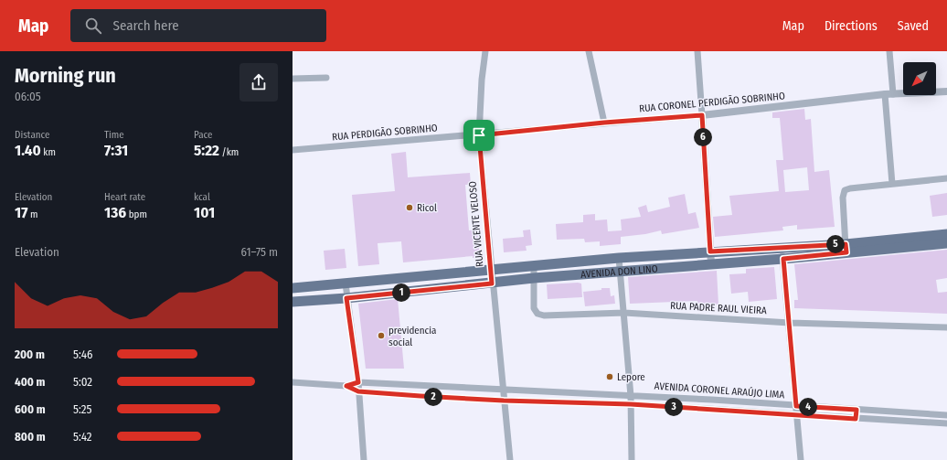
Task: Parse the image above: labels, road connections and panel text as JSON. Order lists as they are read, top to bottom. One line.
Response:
{"streets":{"main road":["AVENIDA DON LINO"],"street":["RUA CORONEL PERDIGÃO SOBRINHO","RUA PERDIGÃO SOBRINHO","RUA VICENTE VELOSO","RUA PADRE RAUL VIEIRA","AVENIDA CORONEL ARAÚJO LIMA"]},"crossings":[["RUA CORONEL PERDIGÃO SOBRINHO","RUA PERDIGÃO SOBRINHO"],["RUA CORONEL PERDIGÃO SOBRINHO","RUA VICENTE VELOSO"],["RUA PERDIGÃO SOBRINHO","RUA VICENTE VELOSO"],["RUA VICENTE VELOSO","AVENIDA DON LINO"],["RUA VICENTE VELOSO","AVENIDA CORONEL ARAÚJO LIMA"],["AVENIDA DON LINO","RUA PADRE RAUL VIEIRA"]],"places":["Ricol","previdencia social","Lepore"],"north":"bottom left","page":{"header":"Map","search":"Search here","nav":["Map","Directions","Saved"],"heading":["Morning run","06:05"],"stats":[["Distance","1.40 km"],["Time","7:31"],["Pace","5:22 /km"],["Elevation","17 m"],["Heart rate","136 bpm"],["kcal","101"]],"pins":["6","5","1","2","3","4"],"chart":["Elevation","61–75 m"],"list":[{"name":"200 m","note":"5:46"},{"name":"400 m","note":"5:02"},{"name":"600 m","note":"5:25"},{"name":"800 m","note":"5:42"}]}}
